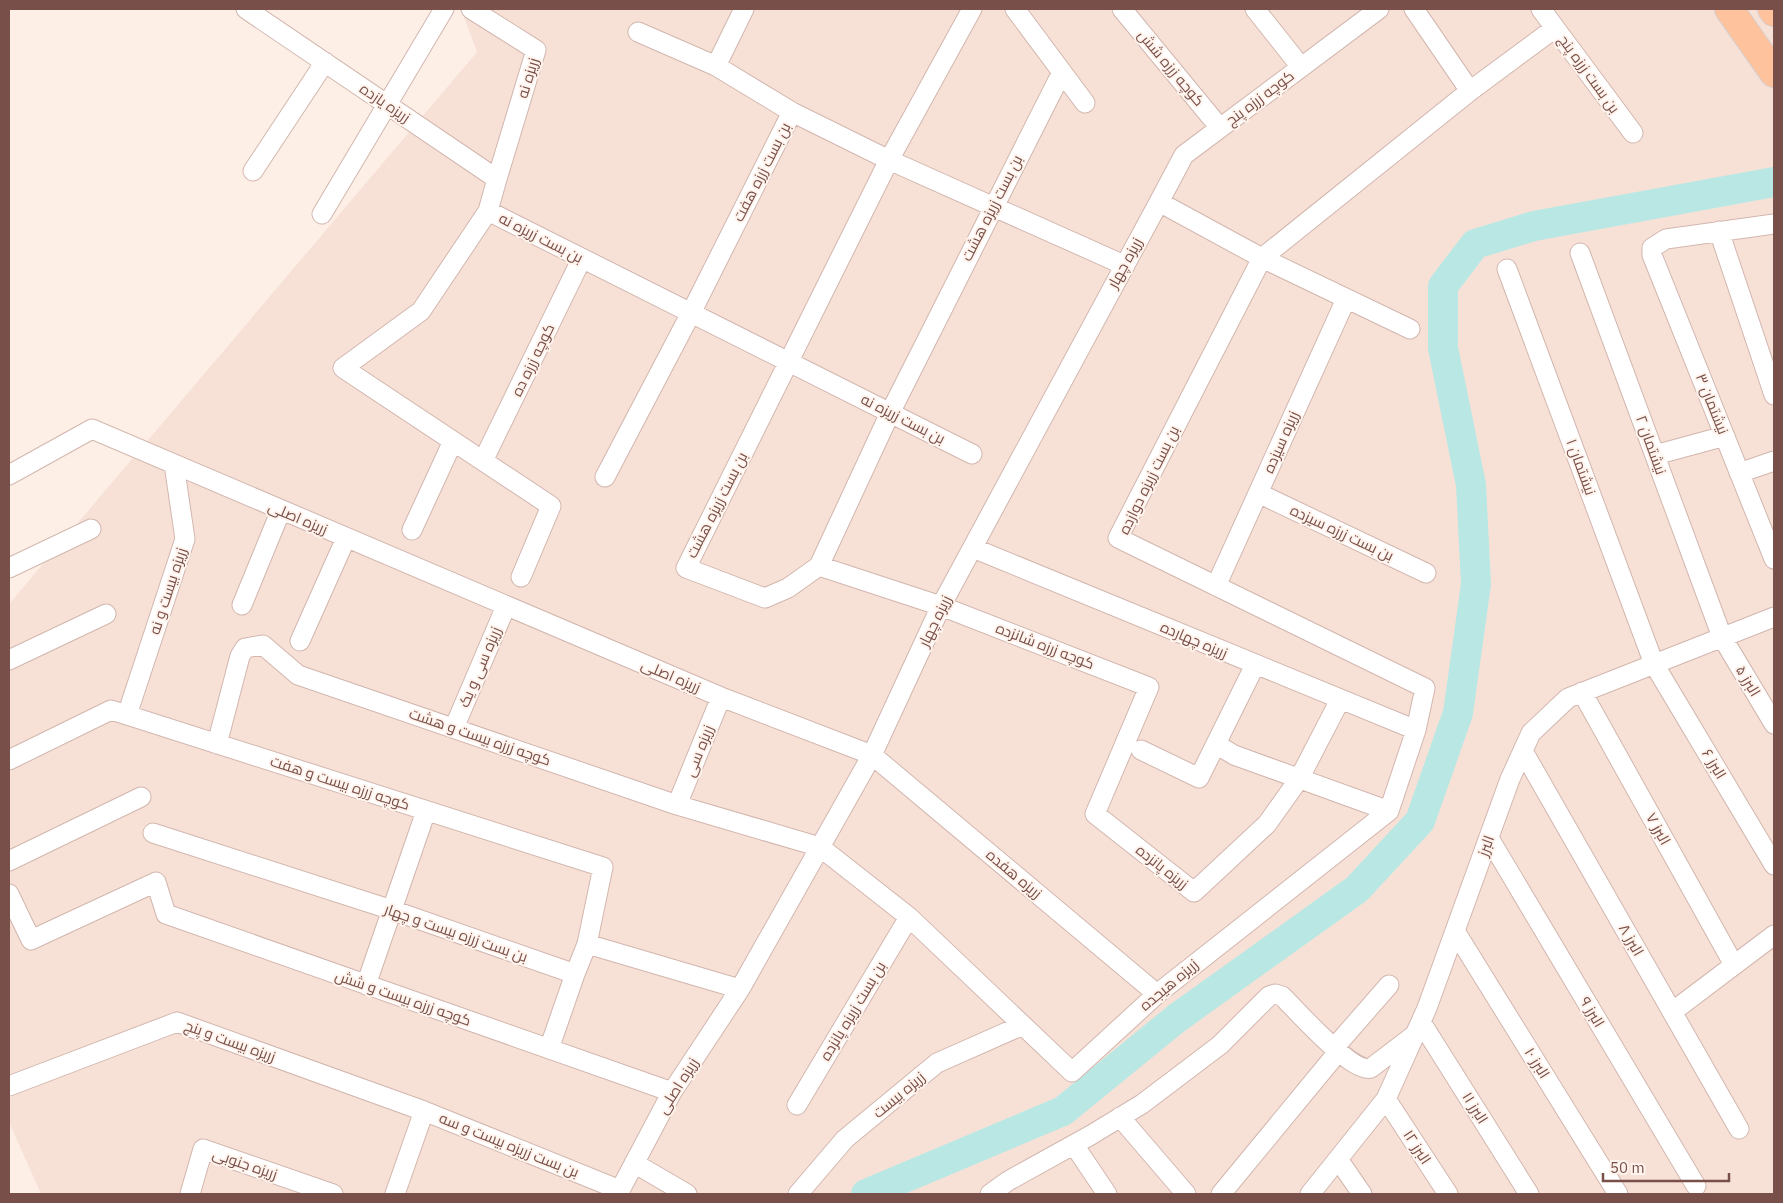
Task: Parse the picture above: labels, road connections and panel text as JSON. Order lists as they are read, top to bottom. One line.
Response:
{"streets":{"street":["کوچه زرزه شش","بن بست زرزه پنج","زریزه نه","کوچه زرزه پنج","زریزه یازده","بن بست زرزه هفت","بن بست زریزه هشت","بن بست زریزه نه","زریزه چهار","کوچه زرزه ده","نيشتمان ۳","زریزه سیزده","نيشتمان ۲","نيشتمان ۱","بن بست زریزه دوازده","زریزه اصلی","بن بست زرزه سیزده","زریزه بیست و نه","زریزه چهارده","کوچه زرزه شانزده","زریزه سی و یک","البرز ۵","کوچه زرزه بیست و هشت","زریزه سی","البرز ۶","کوچه زرزه بیست و هفت","البرز ۷","البرز","زریزه پانزده","زریزه هفده","بن بست زرزه بیست و چهار","البرز ۸","زریزه هیجده","کوچه زرزه بیست و شش","بن بست زریزه پانزده","البرز ۹","زریزه بیست و پنج","البرز ۱۰","زریزه بیست","البرز ۱۱","بن بست زریزه بیست و سه","البرز ۱۲","زریزه جنوبی"]},"crossings":[["کوچه زرزه شش","کوچه زرزه پنج"],["زریزه نه","زریزه یازده"],["کوچه زرزه پنج","زریزه چهار"],["بن بست زرزه هفت","بن بست زریزه هشت"],["بن بست زرزه هفت","بن بست زریزه نه"],["بن بست زرزه هفت","زریزه چهار"],["بن بست زریزه هشت","بن بست زریزه نه"],["بن بست زریزه هشت","کوچه زرزه شانزده"],["بن بست زریزه نه","کوچه زرزه ده"],["زریزه چهار","زریزه اصلی"],["زریزه چهار","زریزه چهارده"],["زریزه چهار","کوچه زرزه شانزده"],["زریزه چهار","زریزه هفده"],["زریزه سیزده","بن بست زریزه دوازده"],["زریزه سیزده","بن بست زرزه سیزده"],["نيشتمان ۲","البرز ۵"],["نيشتمان ۲","البرز"],["نيشتمان ۱","البرز ۶"],["نيشتمان ۱","البرز"],["بن بست زریزه دوازده","زریزه چهارده"],["بن بست زریزه دوازده","زریزه هیجده"],["زریزه اصلی","زریزه بیست و نه"],["زریزه اصلی","زریزه سی و یک"],["زریزه اصلی","کوچه زرزه بیست و هشت"],["زریزه اصلی","زریزه سی"],["زریزه اصلی","زریزه هفده"],["زریزه اصلی","زریزه هیجده"],["زریزه اصلی","کوچه زرزه بیست و شش"],["زریزه اصلی","بن بست زریزه بیست و سه"],["زریزه بیست و نه","کوچه زرزه بیست و هفت"],["زریزه چهارده","زریزه پانزده"],["کوچه زرزه شانزده","زریزه پانزده"],["زریزه سی و یک","کوچه زرزه بیست و هشت"],["البرز ۵","البرز"],["کوچه زرزه بیست و هشت","زریزه سی"],["کوچه زرزه بیست و هشت","کوچه زرزه بیست و هفت"],["کوچه زرزه بیست و هشت","زریزه هیجده"],["البرز ۶","البرز"],["البرز ۷","البرز"],["البرز","البرز ۸"],["البرز","البرز ۹"],["البرز","البرز ۱۰"],["البرز","البرز ۱۱"],["البرز","البرز ۱۲"],["زریزه هفده","زریزه هیجده"],["زریزه هیجده","بن بست زریزه پانزده"],["زریزه هیجده","زریزه بیست"],["زریزه بیست و پنج","بن بست زریزه بیست و سه"]],"scale_bar":"50 m"}
